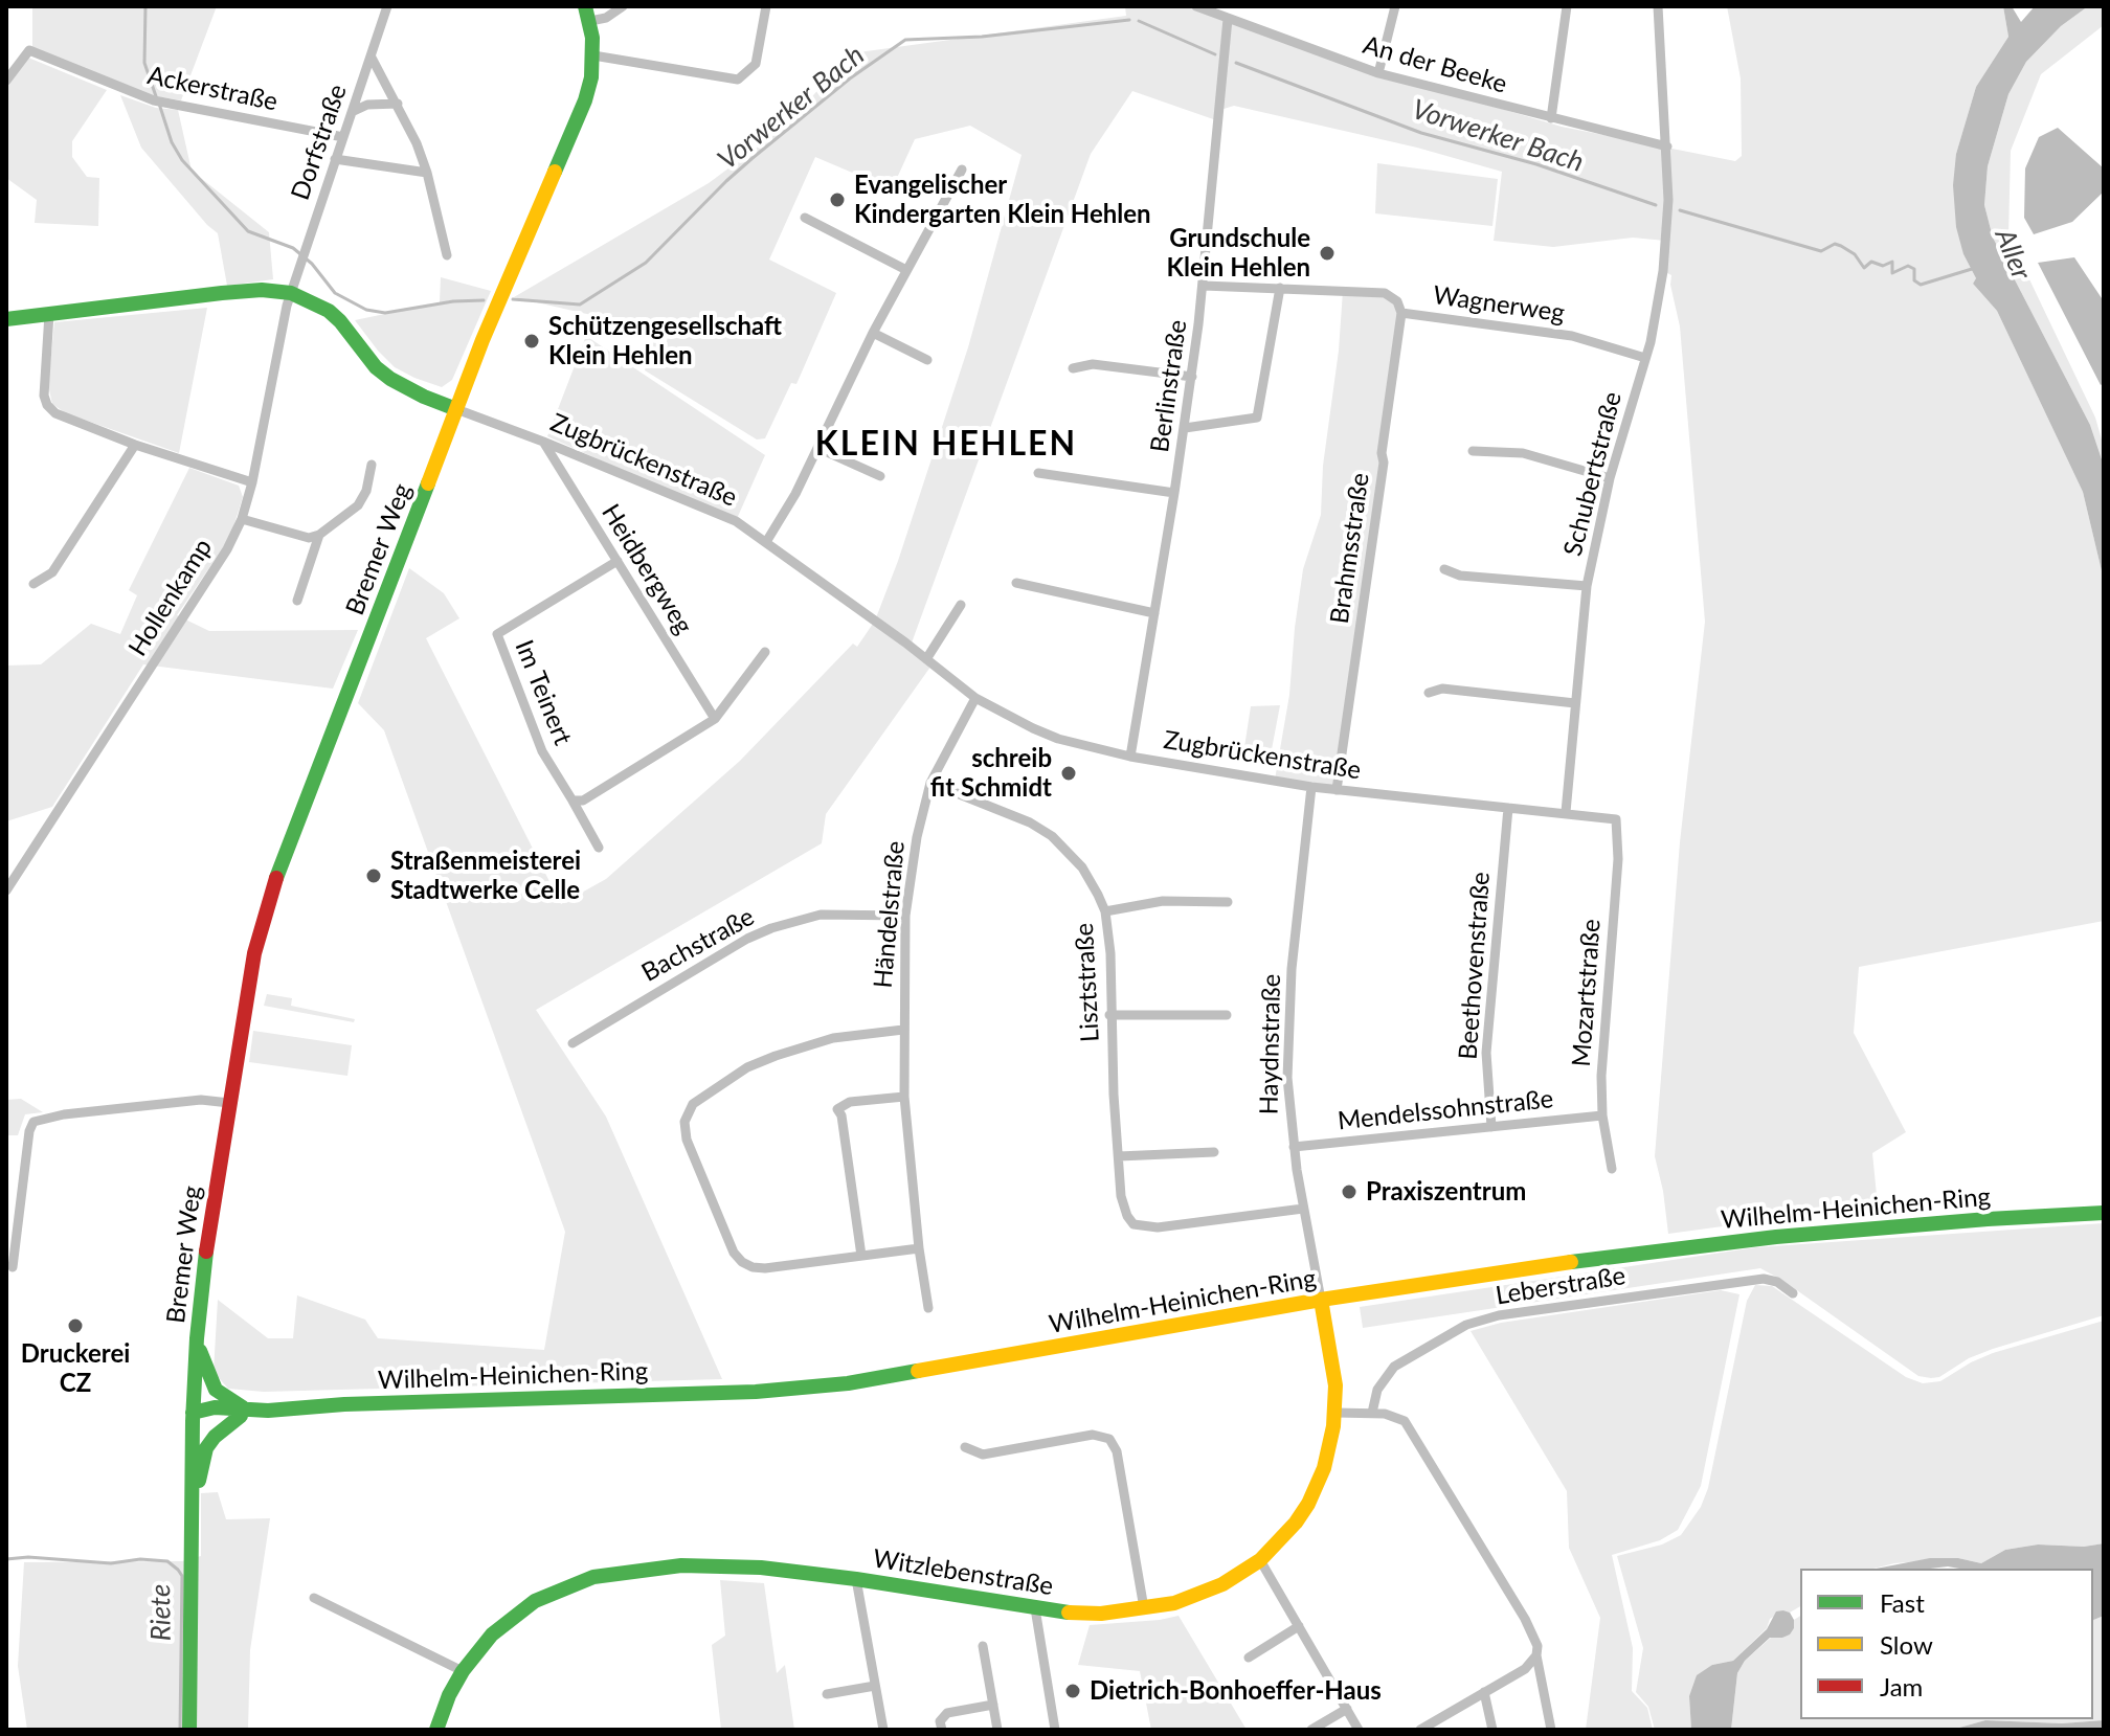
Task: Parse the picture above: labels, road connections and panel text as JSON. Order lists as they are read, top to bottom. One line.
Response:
{"streets":{"main road":["Bremer Weg","Wilhelm-Heinichen-Ring","Witzlebenstraße"],"street":["An der Beeke","Ackerstraße","Dorfstraße","Wagnerweg","Berlinstraße","Zugbrückenstraße","Schubertstraße","Brahmsstraße","Heidbergweg","Hollenkamp","Im Teinert","Händelstraße","Bachstraße","Beethovenstraße","Lisztstraße","Mozartstraße","Haydnstraße","Mendelssohnstraße","Leberstraße"]},"crossings":[["An der Beeke","Berlinstraße"],["An der Beeke","Schubertstraße"],["Ackerstraße","Dorfstraße"],["Dorfstraße","Hollenkamp"],["Wagnerweg","Berlinstraße"],["Wagnerweg","Schubertstraße"],["Wagnerweg","Brahmsstraße"],["Berlinstraße","Zugbrückenstraße"],["Zugbrückenstraße","Schubertstraße"],["Zugbrückenstraße","Brahmsstraße"],["Zugbrückenstraße","Bremer Weg"],["Zugbrückenstraße","Heidbergweg"],["Zugbrückenstraße","Händelstraße"],["Zugbrückenstraße","Beethovenstraße"],["Zugbrückenstraße","Mozartstraße"],["Zugbrückenstraße","Haydnstraße"],["Bremer Weg","Wilhelm-Heinichen-Ring"],["Heidbergweg","Im Teinert"],["Händelstraße","Bachstraße"],["Händelstraße","Lisztstraße"],["Beethovenstraße","Mendelssohnstraße"],["Lisztstraße","Haydnstraße"],["Mozartstraße","Mendelssohnstraße"],["Haydnstraße","Mendelssohnstraße"],["Haydnstraße","Wilhelm-Heinichen-Ring"],["Haydnstraße","Witzlebenstraße"],["Wilhelm-Heinichen-Ring","Witzlebenstraße"]],"districts":["KLEIN HEHLEN"],"water":["Vorwerker Bach","Aller","Riete"],"places":["Evangelischer Kindergarten Klein Hehlen","Grundschule Klein Hehlen","Schützengesellschaft Klein Hehlen","schreib fit Schmidt","Straßenmeisterei Stadtwerke Celle","Praxiszentrum","Druckerei CZ","Dietrich-Bonhoeffer-Haus"],"legend":["Fast","Slow","Jam"]}
